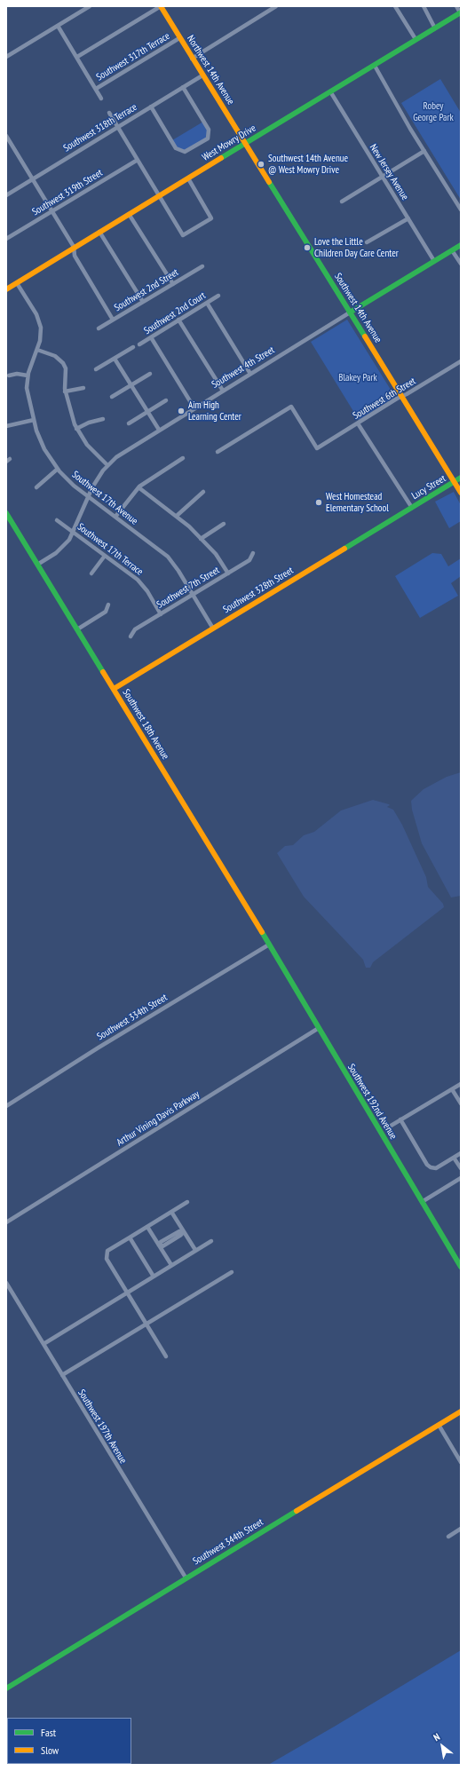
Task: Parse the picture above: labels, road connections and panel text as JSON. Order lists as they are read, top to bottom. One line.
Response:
{"streets":{"street":["Southwest 317th Terrace","Northwest 14th Avenue","Southwest 318th Terrace","West Mowry Drive","New Jersey Avenue","Southwest 319th Street","Southwest 2nd Street","Southwest 14th Avenue","Southwest 2nd Court","Southwest 4th Street","Southwest 6th Street","Lucy Street","Southwest 17th Avenue","Southwest 17th Terrace","Southwest 7th Street","Southwest 328th Street","Southwest 18th Avenue","Southwest 334th Street","Southwest 192nd Avenue","Arthur Vining Davis Parkway","Southwest 197th Avenue","Southwest 344th Street"]},"crossings":[["Southwest 317th Terrace","Northwest 14th Avenue"],["Northwest 14th Avenue","Southwest 318th Terrace"],["Northwest 14th Avenue","West Mowry Drive"],["Northwest 14th Avenue","Southwest 14th Avenue"],["West Mowry Drive","New Jersey Avenue"],["West Mowry Drive","Southwest 14th Avenue"],["West Mowry Drive","Southwest 17th Avenue"],["New Jersey Avenue","Southwest 4th Street"],["Southwest 14th Avenue","Southwest 4th Street"],["Southwest 14th Avenue","Southwest 6th Street"],["Southwest 14th Avenue","Lucy Street"],["Southwest 4th Street","Southwest 17th Avenue"],["Southwest 4th Street","Southwest 17th Terrace"],["Southwest 4th Street","Southwest 18th Avenue"],["Lucy Street","Southwest 328th Street"],["Southwest 17th Avenue","Southwest 7th Street"],["Southwest 17th Avenue","Southwest 328th Street"],["Southwest 17th Terrace","Southwest 7th Street"],["Southwest 328th Street","Southwest 18th Avenue"],["Southwest 18th Avenue","Southwest 334th Street"],["Southwest 18th Avenue","Southwest 192nd Avenue"],["Southwest 334th Street","Southwest 192nd Avenue"],["Southwest 192nd Avenue","Arthur Vining Davis Parkway"],["Southwest 197th Avenue","Southwest 344th Street"]],"parks":["Robey George Park","Blakey Park"],"places":["Southwest 14th Avenue @ West Mowry Drive","Love the Little Children Day Care Center","Aim High Learning Center","West Homestead Elementary School"],"legend":["Fast","Slow"],"north":"top left"}
